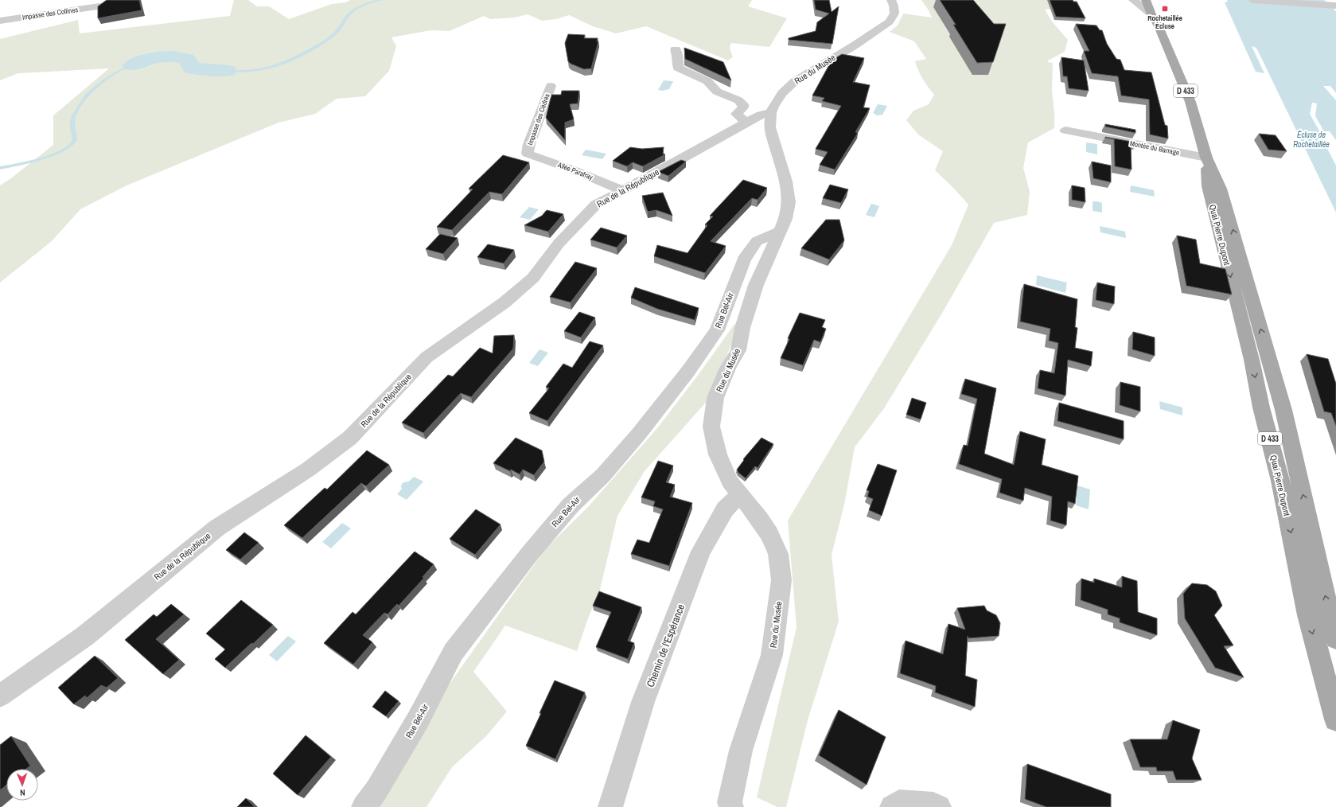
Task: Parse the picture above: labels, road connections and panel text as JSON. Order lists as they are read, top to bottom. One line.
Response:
{"streets":{"main road":["D 433","Quai Pierre Dupont"],"street":["Impasse des Collines","Rue du Musée","Impasse des Cèdres","Montée du Barrage","Allée Parafray","Rue de la République","Rue Bel-Air","Chemin de l'Espérance"]},"crossings":[["Rue du Musée","Rue de la République"],["Rue du Musée","Rue Bel-Air"],["Rue du Musée","Chemin de l'Espérance"],["Impasse des Cèdres","Allée Parafray"],["Montée du Barrage","Quai Pierre Dupont"],["Allée Parafray","Rue de la République"]],"water":["Écluse de Rochetaillée"],"places":{"transit":["Rochetaillée Écluse"]},"north":"bottom"}
